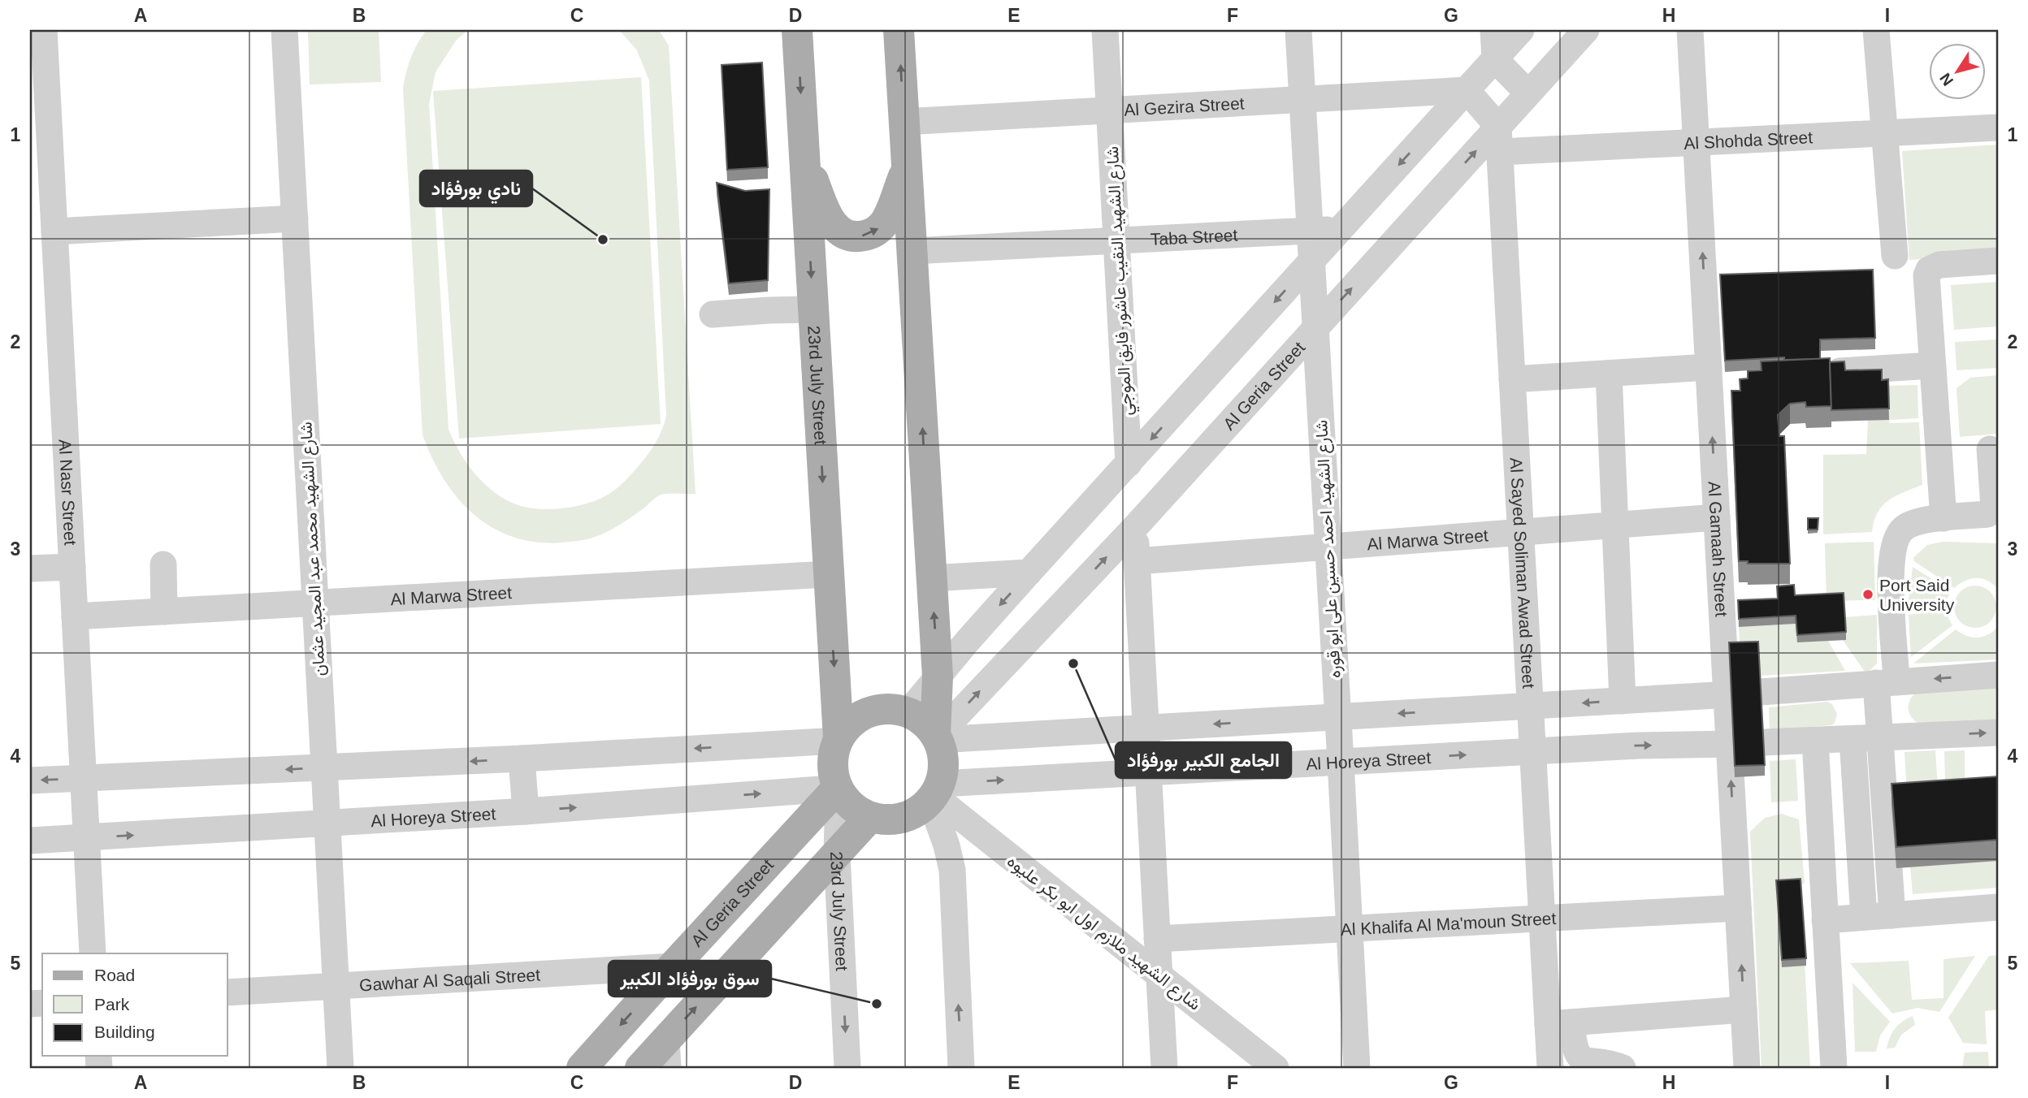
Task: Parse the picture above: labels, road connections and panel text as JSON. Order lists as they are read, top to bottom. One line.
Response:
{"streets":{"main road":["23rd July Street","Al Geria Street"],"street":["Al Gezira Street","Al Shohda Street","Taba Street","شارع الشهيد النقيب عاشور فايق الموجي","Al Nasr Street","Al Marwa Street","شارع الشهيد محمد عبد المجيد عثمان","شارع الشهيد احمد حسين على ابو قوره","Al Gamaah Street","Al Sayed Soliman Awad Street","Al Horeya Street","Al Khalifa Al Ma'moun Street","شارع الشهيد ملازم اول ابو بكر عليوه","Gawhar Al Saqali Street"]},"crossings":[["Al Gezira Street","شارع الشهيد النقيب عاشور فايق الموجي"],["Al Gezira Street","شارع الشهيد احمد حسين على ابو قوره"],["Al Shohda Street","Al Geria Street"],["Al Shohda Street","Al Gamaah Street"],["Al Shohda Street","Al Sayed Soliman Awad Street"],["Taba Street","شارع الشهيد النقيب عاشور فايق الموجي"],["Taba Street","شارع الشهيد احمد حسين على ابو قوره"],["23rd July Street","Al Geria Street"],["23rd July Street","Al Marwa Street"],["23rd July Street","Al Horeya Street"],["23rd July Street","شارع الشهيد ملازم اول ابو بكر عليوه"],["Al Geria Street","شارع الشهيد احمد حسين على ابو قوره"],["Al Geria Street","Al Sayed Soliman Awad Street"],["Al Geria Street","Al Horeya Street"],["Al Geria Street","شارع الشهيد ملازم اول ابو بكر عليوه"],["Al Geria Street","Gawhar Al Saqali Street"],["Al Nasr Street","Al Marwa Street"],["Al Nasr Street","Al Horeya Street"],["Al Marwa Street","شارع الشهيد محمد عبد المجيد عثمان"],["Al Marwa Street","شارع الشهيد احمد حسين على ابو قوره"],["Al Marwa Street","Al Gamaah Street"],["Al Marwa Street","Al Sayed Soliman Awad Street"],["شارع الشهيد محمد عبد المجيد عثمان","Al Horeya Street"],["شارع الشهيد محمد عبد المجيد عثمان","Gawhar Al Saqali Street"],["شارع الشهيد احمد حسين على ابو قوره","Al Horeya Street"],["شارع الشهيد احمد حسين على ابو قوره","Al Khalifa Al Ma'moun Street"],["Al Gamaah Street","Al Horeya Street"],["Al Gamaah Street","Al Khalifa Al Ma'moun Street"],["Al Sayed Soliman Awad Street","Al Horeya Street"],["Al Sayed Soliman Awad Street","Al Khalifa Al Ma'moun Street"],["Al Horeya Street","شارع الشهيد ملازم اول ابو بكر عليوه"]],"places":["نادي بورفؤاد","Port Said University","الجامع الكبير بورفؤاد","سوق بورفؤاد الكبير"],"legend":["Road","Park","Building"],"north":"bottom left","grid":{"columns":["A","B","C","D","E","F","G","H","I"],"rows":["1","2","3","4","5"]}}
